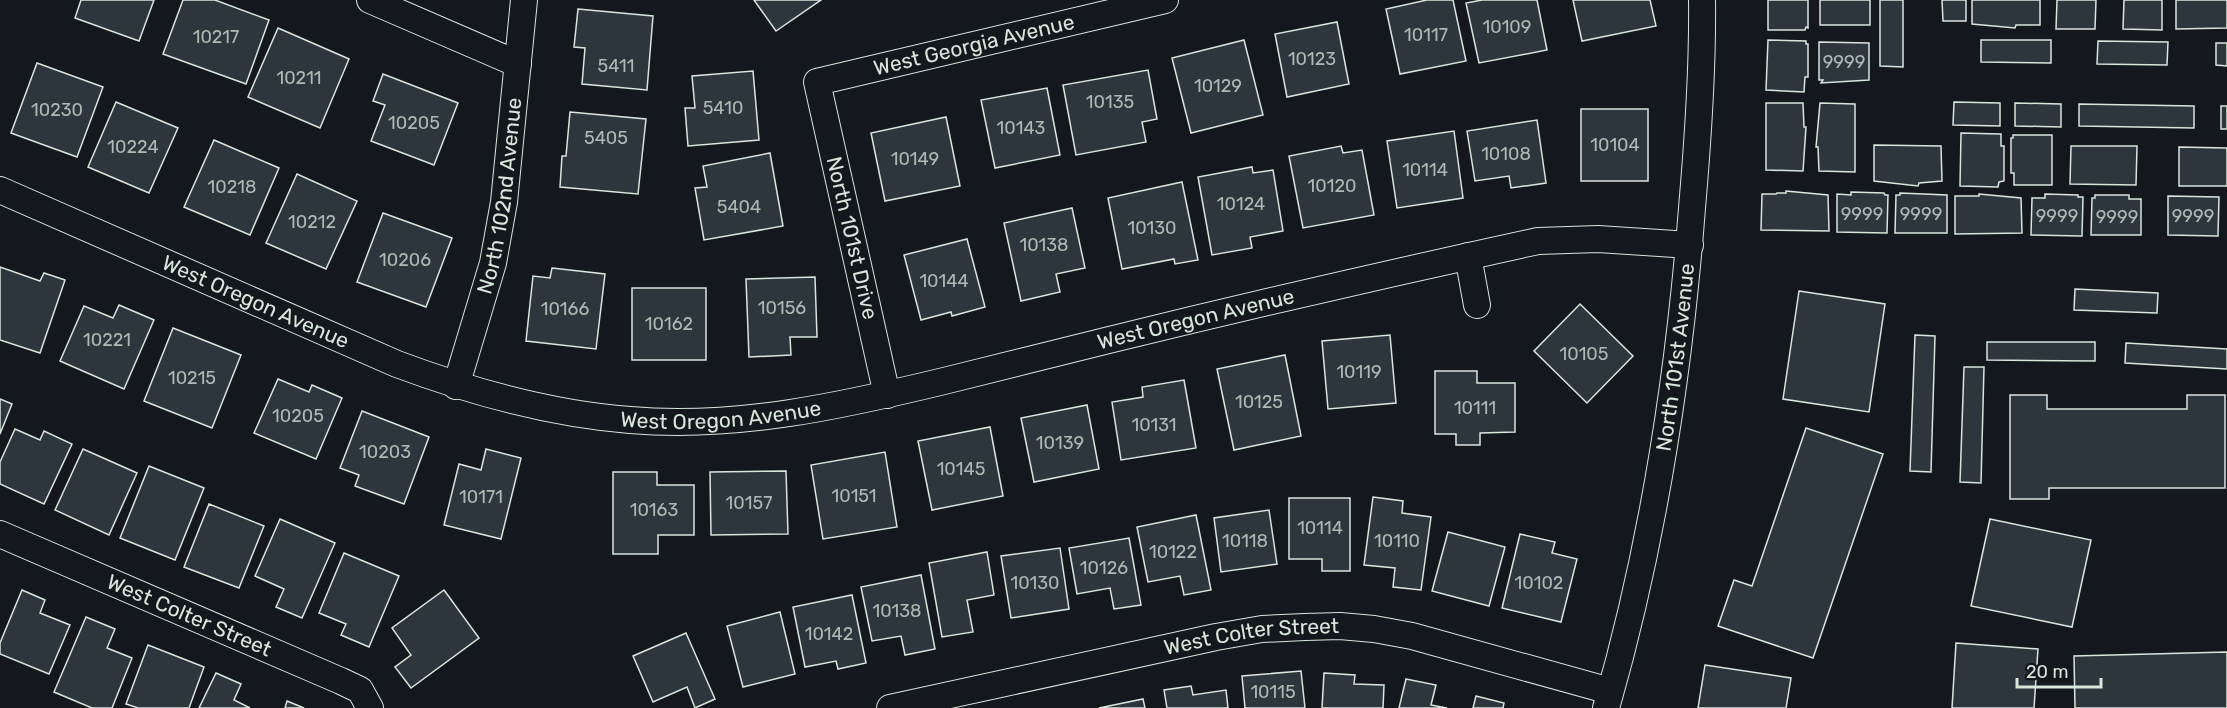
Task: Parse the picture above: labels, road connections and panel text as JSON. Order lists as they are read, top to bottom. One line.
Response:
{"streets":{"street":["West Georgia Avenue","North 102nd Avenue","North 101st Drive","West Oregon Avenue","North 101st Avenue","West Colter Street"]},"crossings":[["West Georgia Avenue","North 101st Drive"],["North 102nd Avenue","West Oregon Avenue"],["North 101st Drive","West Oregon Avenue"],["West Oregon Avenue","North 101st Avenue"],["North 101st Avenue","West Colter Street"]],"house_numbers":["10109","10117","10217","10123","9999","5411","10211","10129","10135","5410","10230","10205","10143","5405","10104","10224","10108","10149","10114","10120","10218","10124","5404","9999","9999","9999","9999","9999","10212","10130","10138","10206","10144","10156","10166","10162","10221","10105","10119","10215","10125","10111","10205","10131","10139","10203","10145","10151","10171","10157","10163","10114","10118","10110","10122","10126","10130","10102","10138","10142","10115"],"scale_bar":"20 m"}
